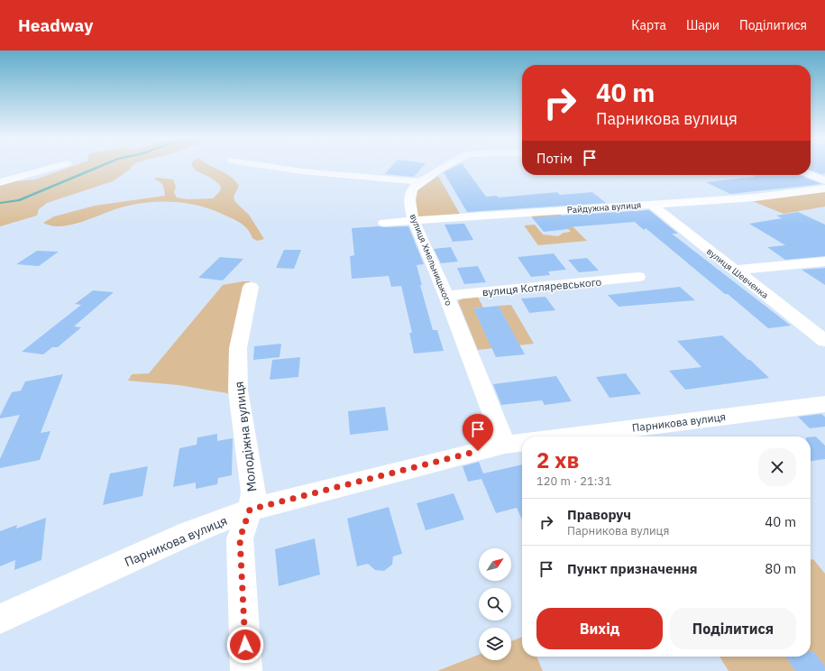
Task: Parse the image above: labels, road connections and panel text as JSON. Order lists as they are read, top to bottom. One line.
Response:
{"streets":{"street":["Райдужна вулиця","вулиця Хмельницького","вулиця Шевченка","вулиця Котляревського","Парникова вулиця","Молодіжна вулиця"]},"crossings":[["Райдужна вулиця","вулиця Хмельницького"],["Райдужна вулиця","вулиця Шевченка"],["вулиця Хмельницького","вулиця Котляревського"],["вулиця Хмельницького","Парникова вулиця"],["Парникова вулиця","Молодіжна вулиця"]],"north":"top right","page":{"header":"Headway","nav":["Карта","Шари","Поділитися"],"turn":["40 m","Парникова вулиця"],"then":"Потім","heading":["2 хв","120 m · 21:31"],"list":[{"name":"Праворуч","note":"Парникова вулиця","value":"40 m"},{"name":"Пункт призначення","value":"80 m"}],"buttons":["Вихід","Поділитися"]}}
